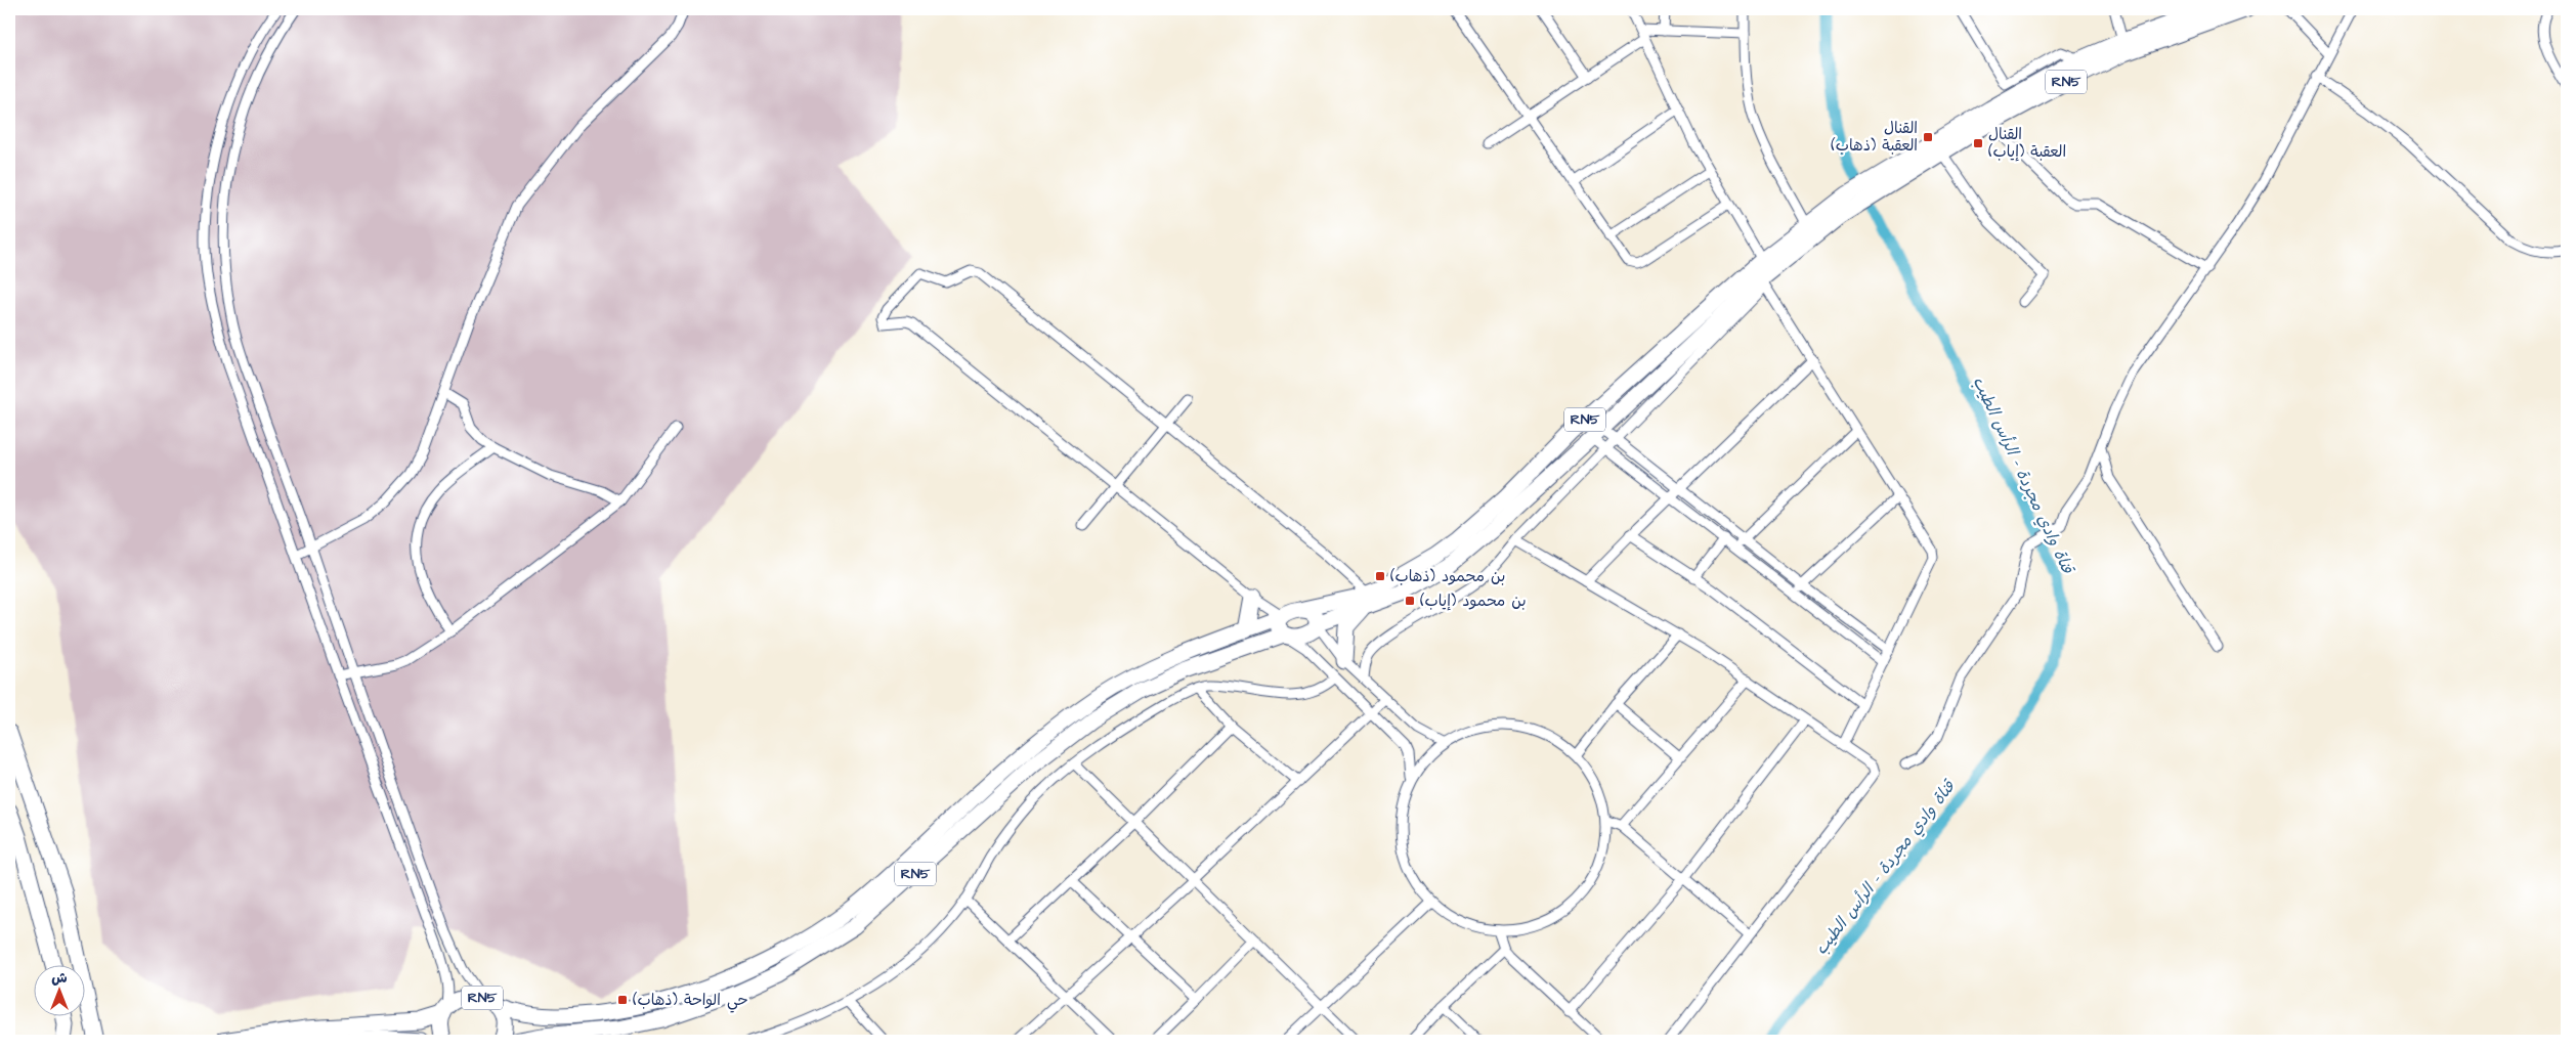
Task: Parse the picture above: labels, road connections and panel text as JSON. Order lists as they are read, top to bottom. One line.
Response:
{"streets":{"highway":["RN5"]},"water":["قناة وادي مجردة - الرأس الطيب"],"places":{"transit":["القنال العقبة (ذهاب)","القنال العقبة (إياب)","بن محمود (ذهاب)","بن محمود (إياب)","حي الواحة (ذهاب)"]},"north":"top"}
